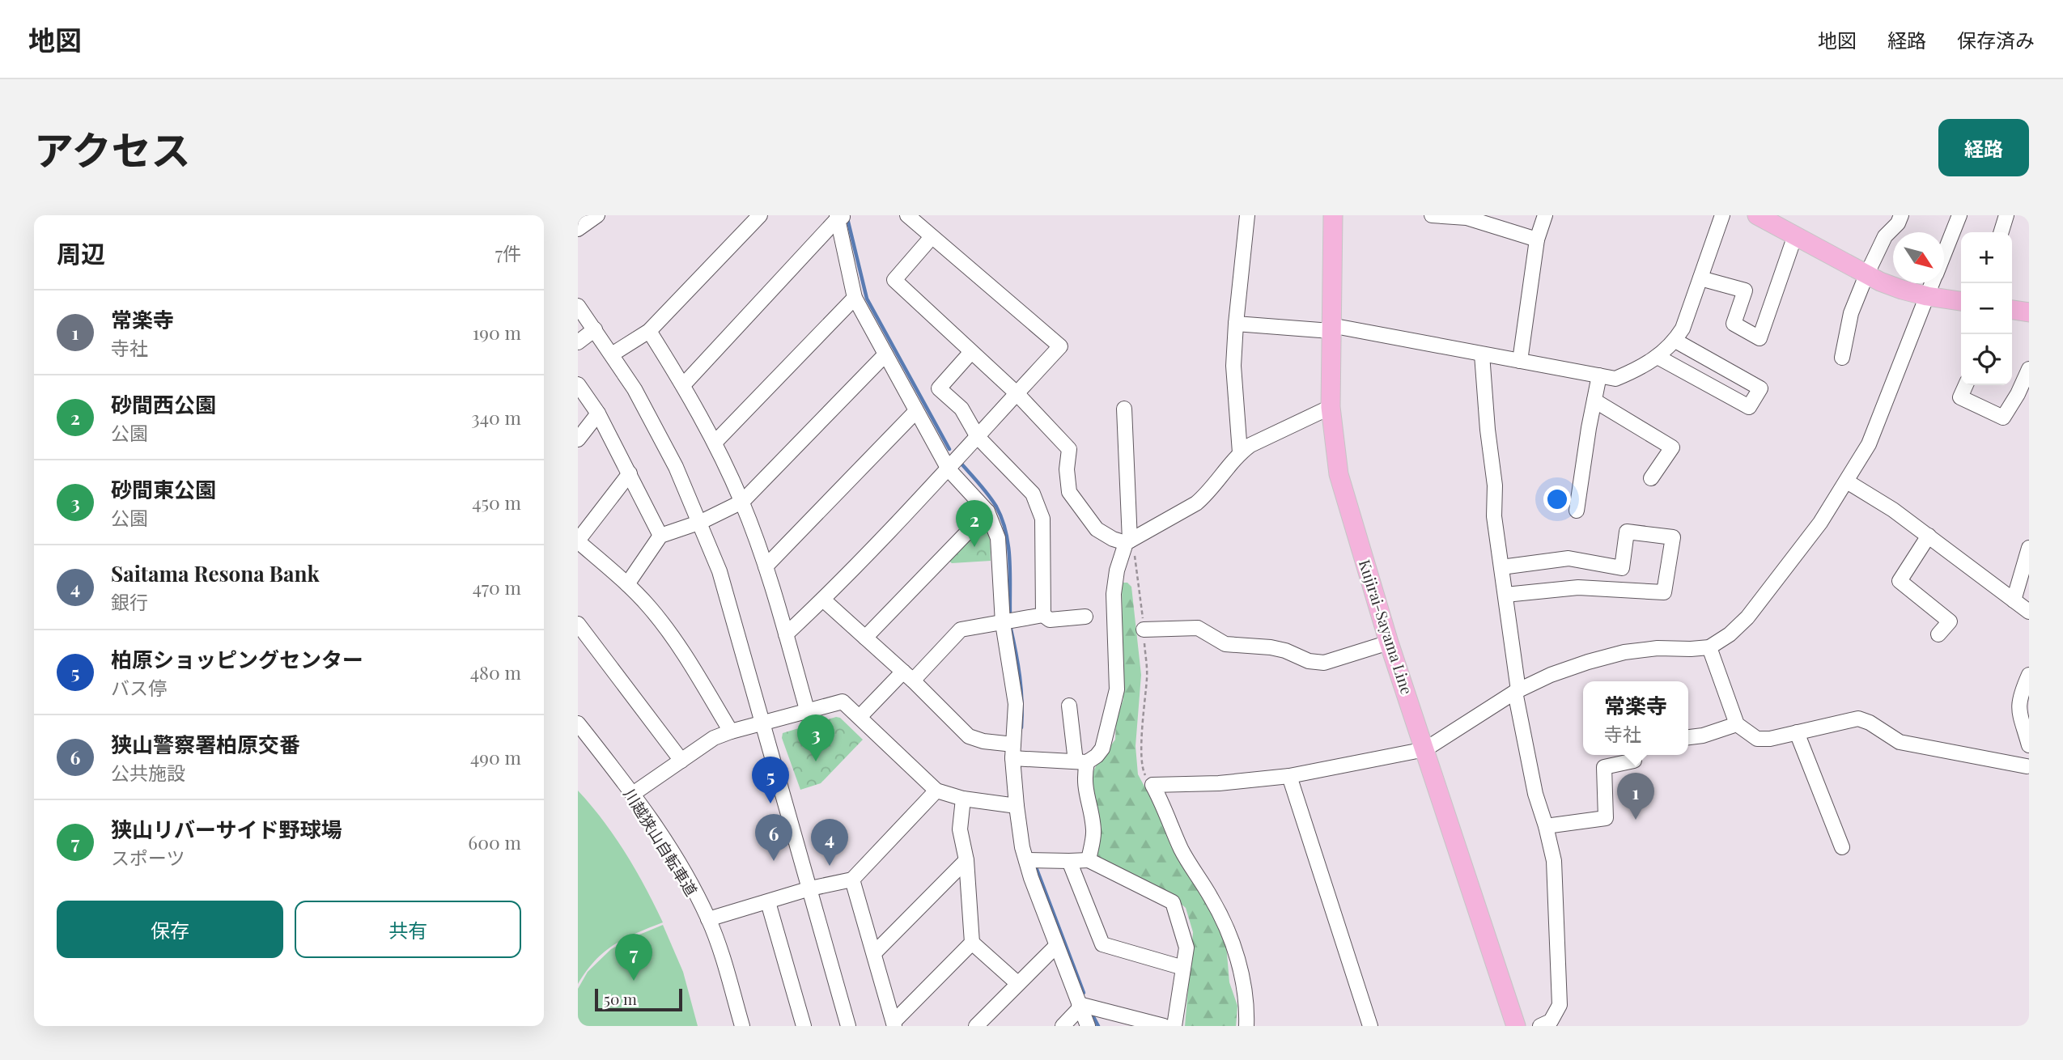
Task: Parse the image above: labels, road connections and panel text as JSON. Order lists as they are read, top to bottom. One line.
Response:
{"streets":{"main road":["Kujirai-Sayama Line"]},"scale_bar":"50 m","north":"bottom right","page":{"header":"地図","nav":["地図","経路","保存済み"],"title":"アクセス","buttons":["経路",["保存","共有"]],"heading":["周辺","7件"],"map_buttons":["+","−"],"list":[{"mark":"1","name":"常楽寺","note":"寺社","value":"190 m"},{"mark":"2","name":"砂間西公園","note":"公園","value":"340 m"},{"mark":"3","name":"砂間東公園","note":"公園","value":"450 m"},{"mark":"4","name":"Saitama Resona Bank","note":"銀行","value":"470 m"},{"mark":"5","name":"柏原ショッピングセンター","note":"バス停","value":"480 m"},{"mark":"6","name":"狭山警察署柏原交番","note":"公共施設","value":"490 m"},{"mark":"7","name":"狭山リバーサイド野球場","note":"スポーツ","value":"600 m"}],"pins":["2","3","5","1","6","4","7"],"popup":["常楽寺","寺社"],"scale":"50 m"}}
